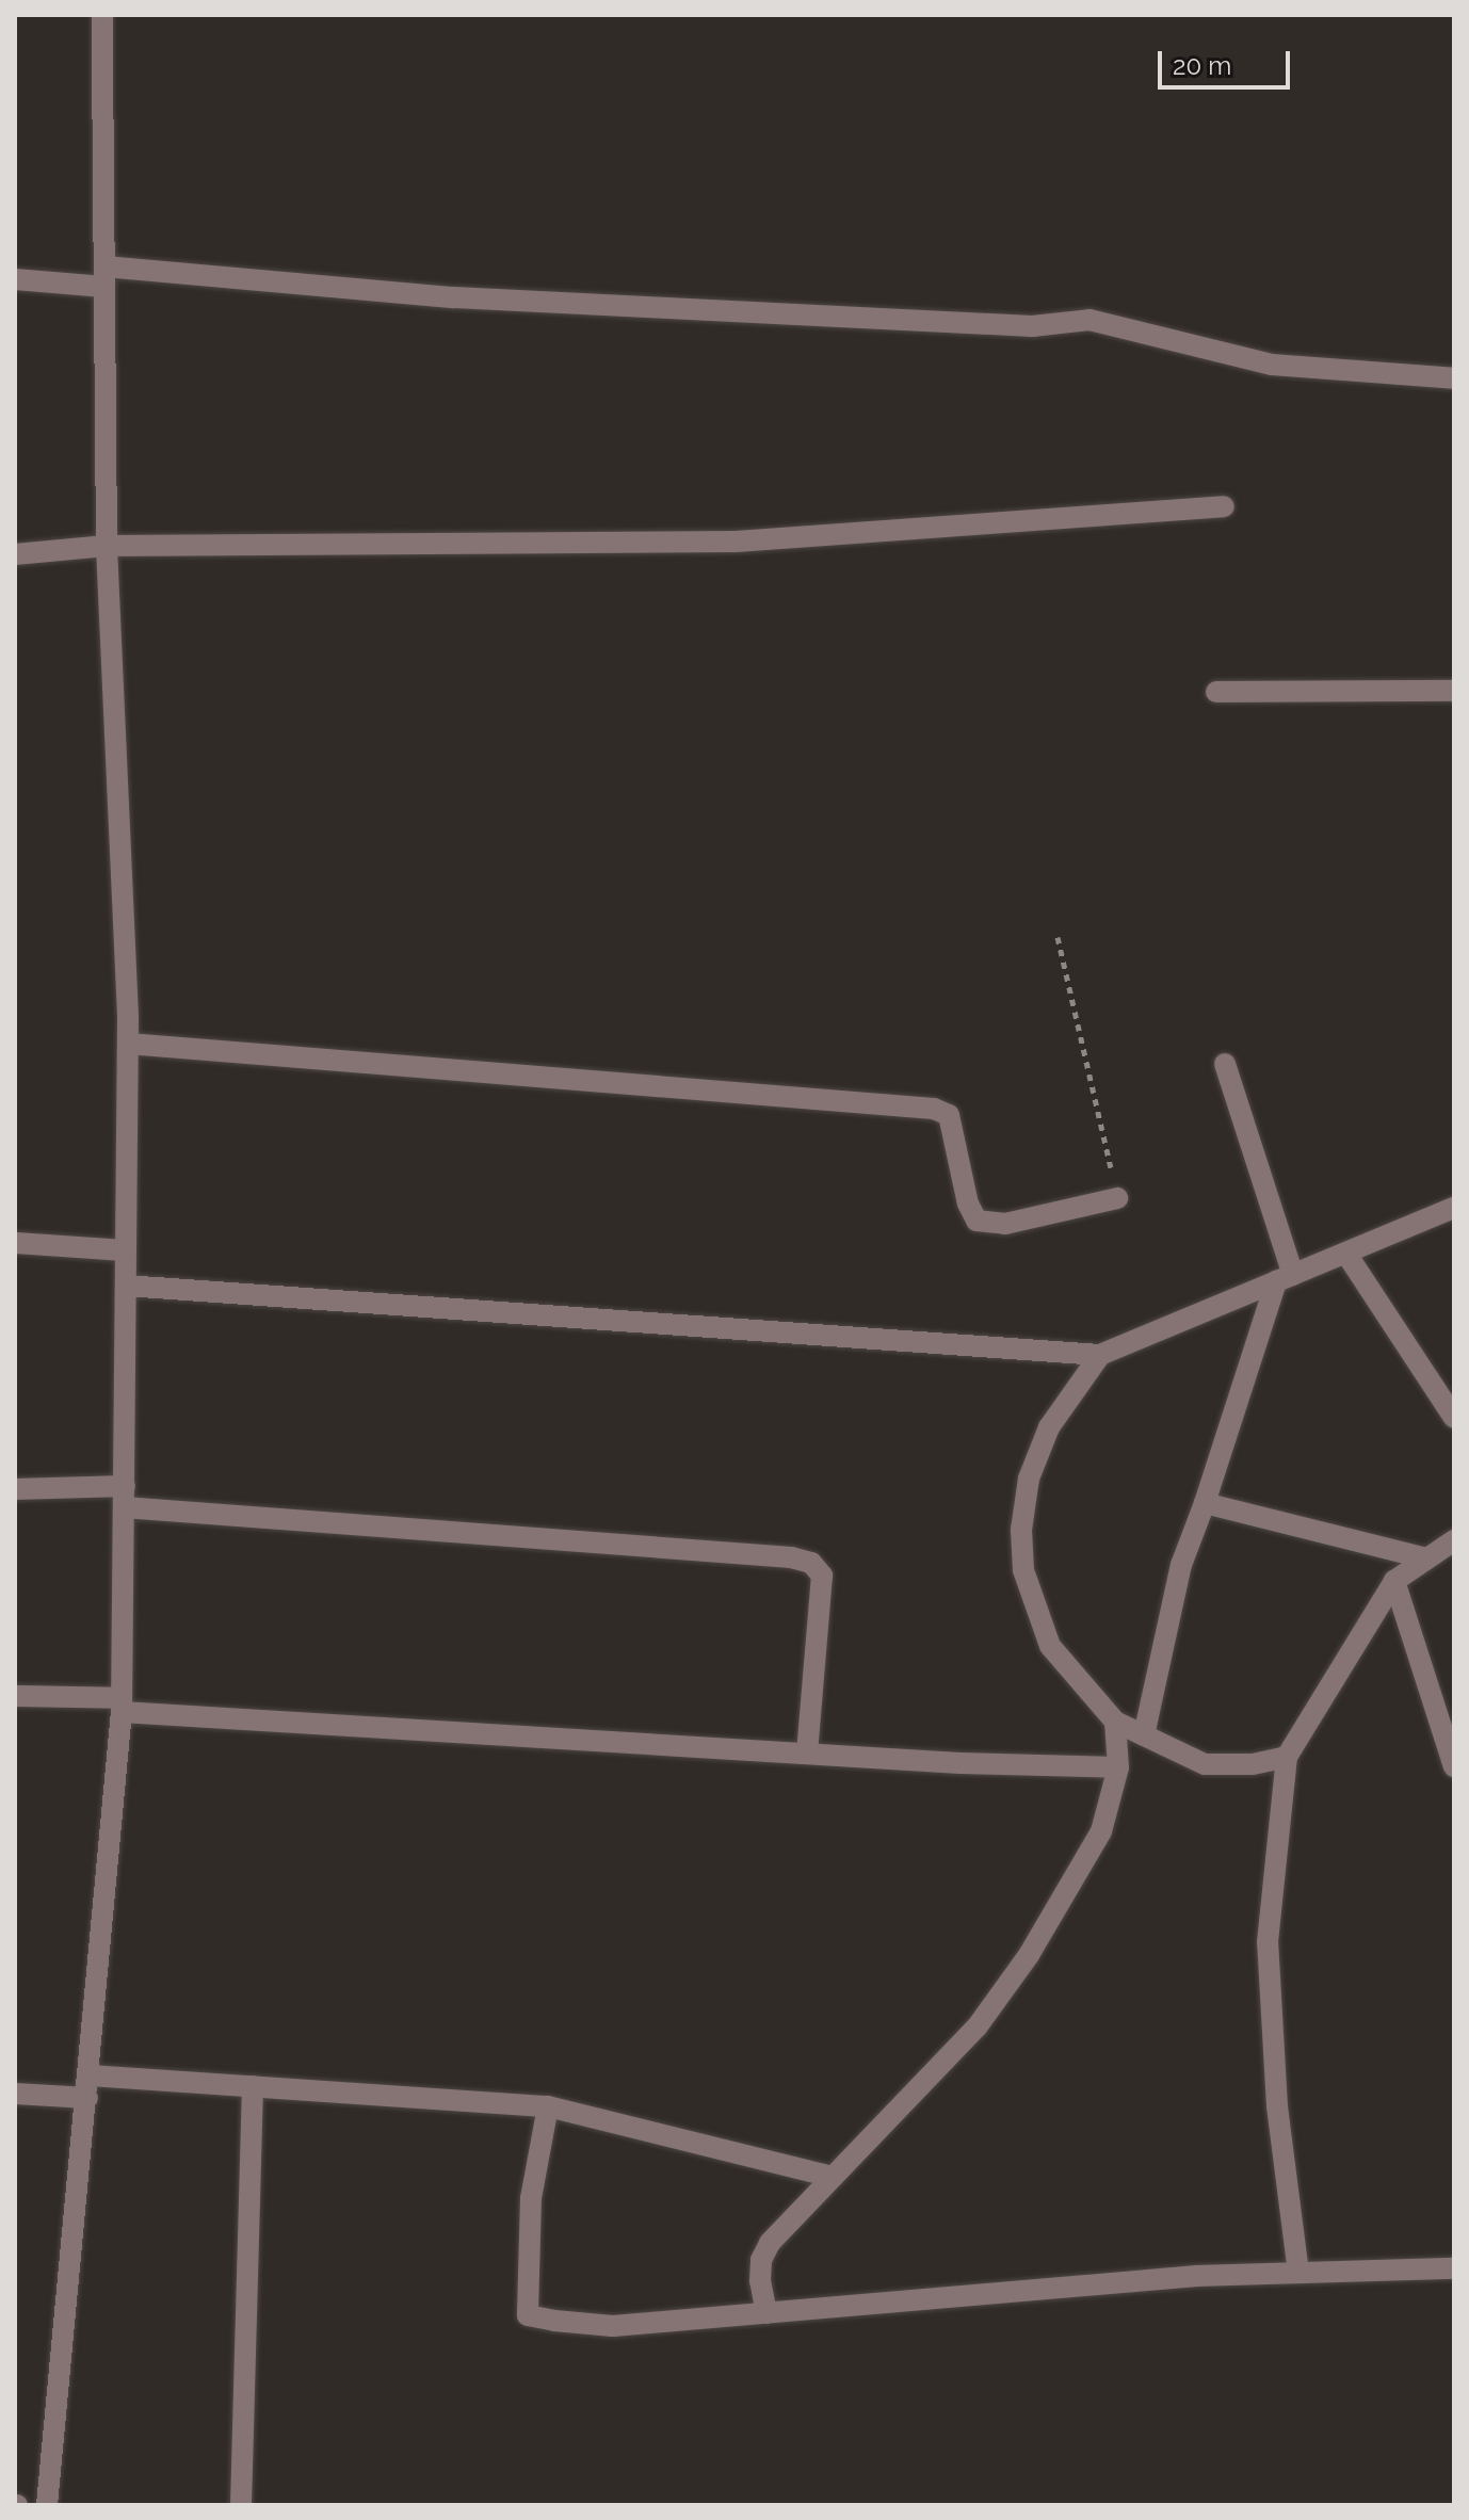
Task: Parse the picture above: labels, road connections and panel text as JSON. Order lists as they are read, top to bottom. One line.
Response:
{"scale_bar":"20 m"}
